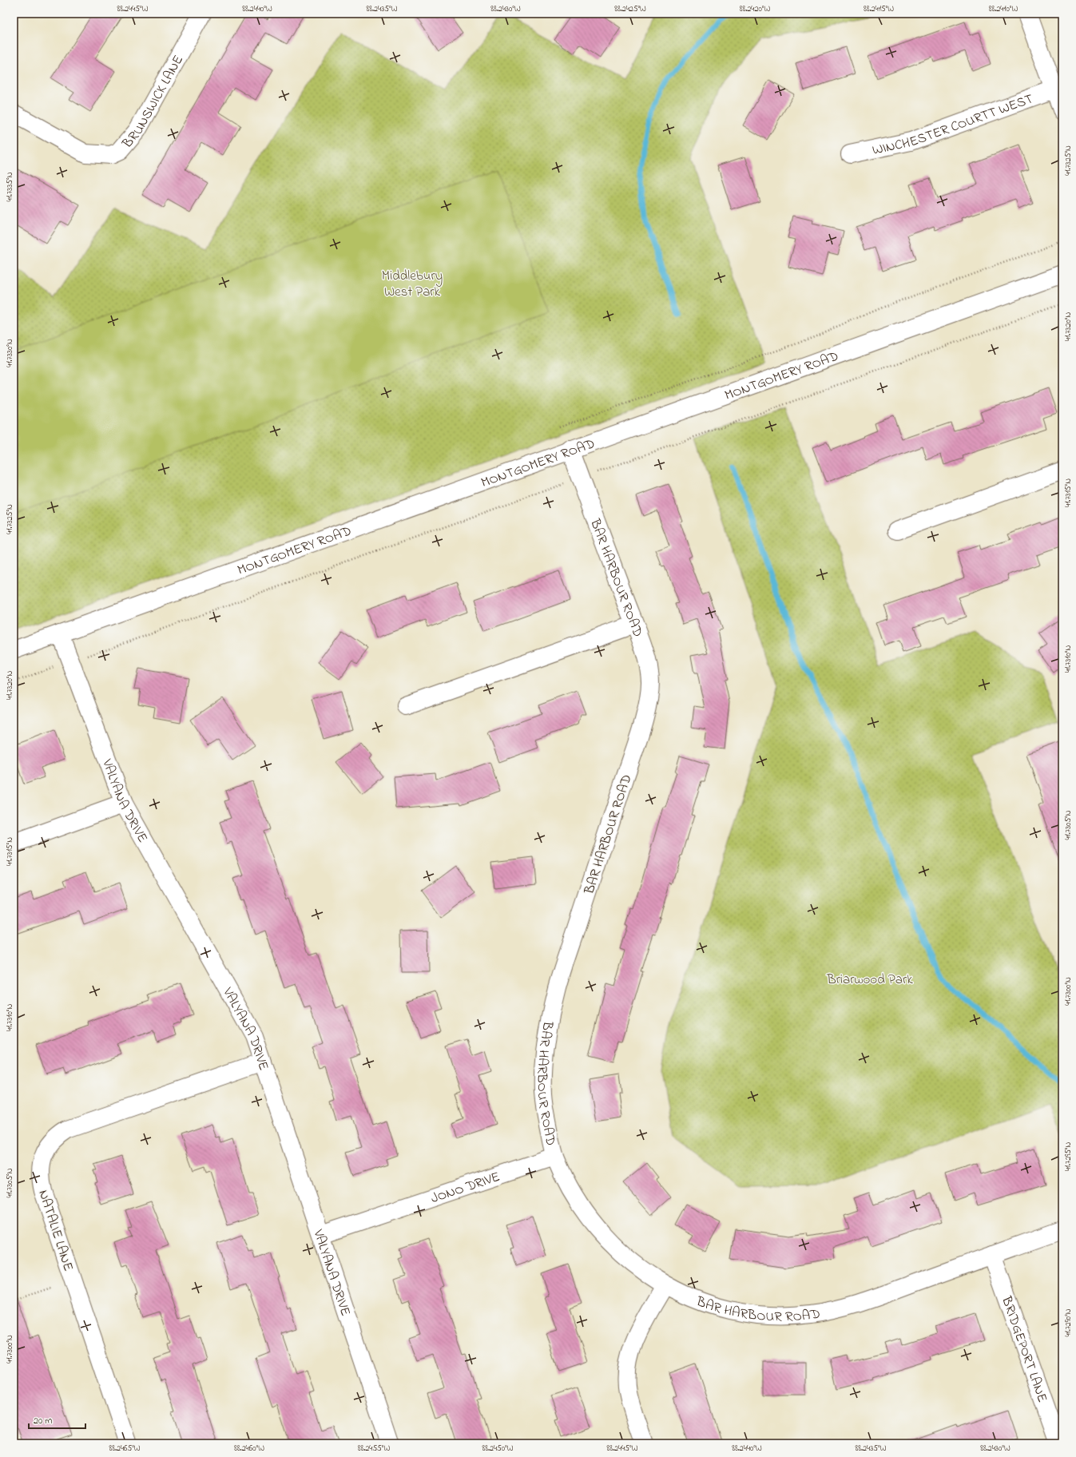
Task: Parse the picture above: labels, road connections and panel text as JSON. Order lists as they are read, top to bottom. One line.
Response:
{"streets":{"street":["BRUNSWICK LANE","WINCHESTER COURTT WEST","MONTGOMERY ROAD","BAR HARBOUR ROAD","VALYANA DRIVE","JONO DRIVE","NATALIE LANE","BRIDGEPORT LANE"]},"crossings":[["MONTGOMERY ROAD","BAR HARBOUR ROAD"],["MONTGOMERY ROAD","VALYANA DRIVE"],["BAR HARBOUR ROAD","JONO DRIVE"],["BAR HARBOUR ROAD","BRIDGEPORT LANE"],["VALYANA DRIVE","JONO DRIVE"],["VALYANA DRIVE","NATALIE LANE"]],"parks":["Middlebury West Park","Briarwood Park"],"scale_bar":"20 m","coordinates":["88.2445°W","88.2440°W","88.2435°W","88.2430°W","88.2425°W","88.2420°W","88.2415°W","88.2410°W","41.7325°N","41.7335°N","41.7320°N","41.7330°N","41.7315°N","41.7310°N","41.7305°N","41.7300°N","41.7295°N","41.7290°N","88.2465°W","88.2460°W","88.2455°W","88.2450°W"]}
